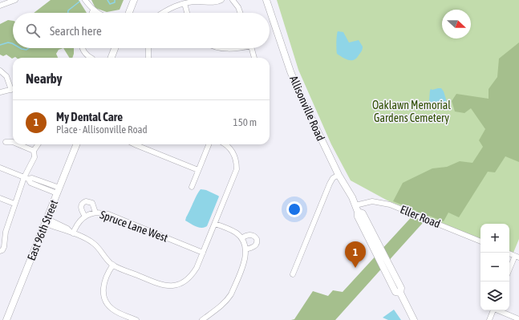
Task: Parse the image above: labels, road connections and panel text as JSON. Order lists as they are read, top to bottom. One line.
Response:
{"streets":{"main road":["Allisonville Road","East 96th Street"],"street":["Eller Road","Spruce Lane West"]},"crossings":[["Allisonville Road","Eller Road"]],"parks":["Oaklawn Memorial Gardens Cemetery"],"north":"right","page":{"search":"Search here","heading":"Nearby","list":[{"mark":"1","name":"My Dental Care","note":"Place · Allisonville Road","value":"150 m"}],"map_buttons":["+","−"],"pins":"1"}}
